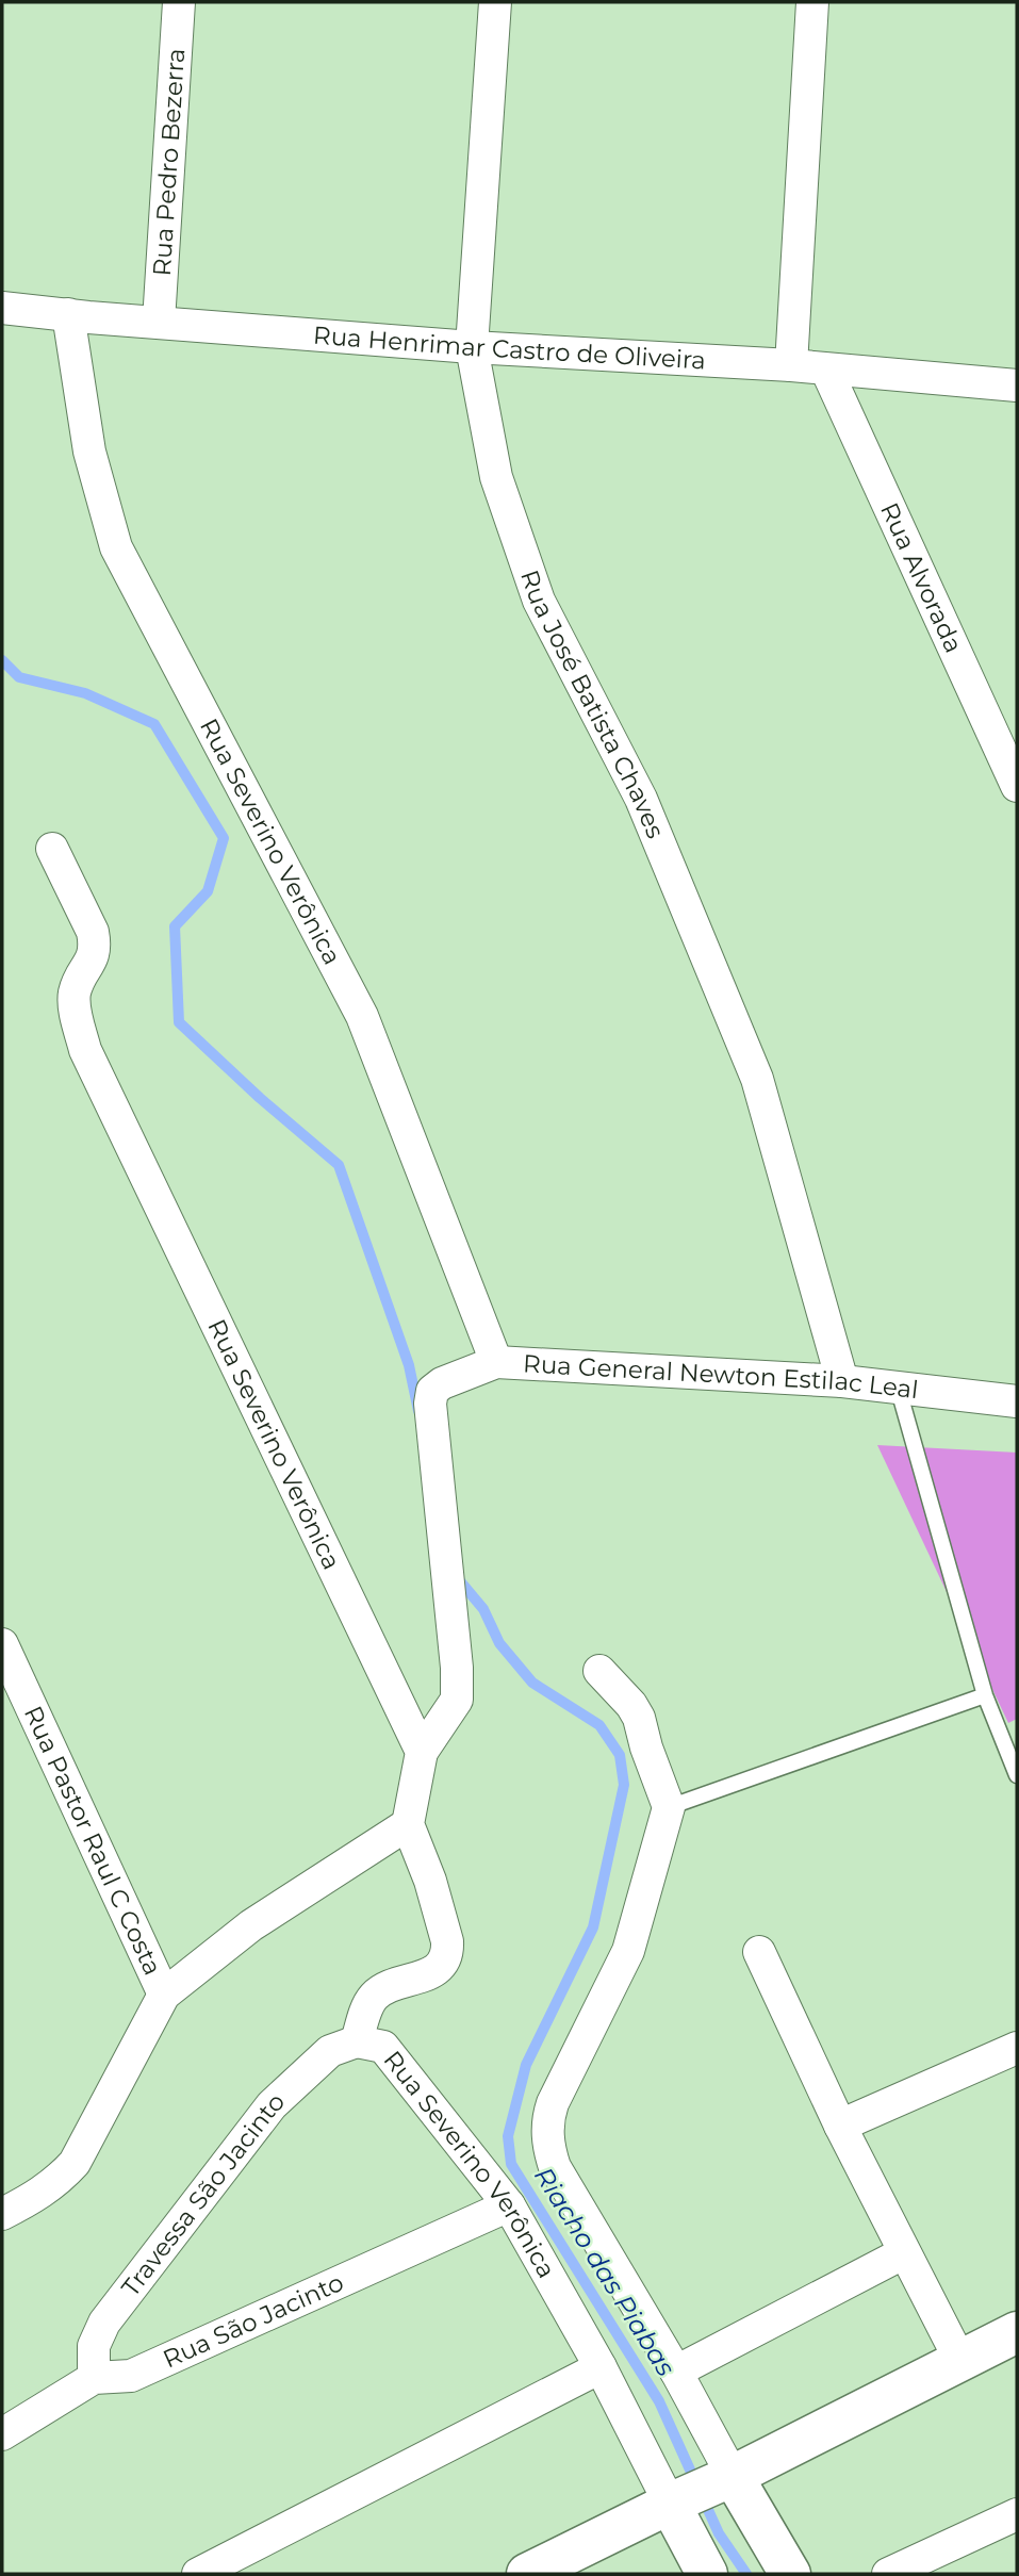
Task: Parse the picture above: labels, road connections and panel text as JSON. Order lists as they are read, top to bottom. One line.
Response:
{"streets":{"main road":["Rua Severino Verônica"],"street":["Rua Pedro Bezerra","Rua Henrimar Castro de Oliveira","Rua Alvorada","Rua José Batista Chaves","Rua General Newton Estilac Leal","Rua Pastor Raul C Costa","Travessa São Jacinto","Rua São Jacinto"]},"crossings":[["Rua Pedro Bezerra","Rua Henrimar Castro de Oliveira"],["Rua Henrimar Castro de Oliveira","Rua Alvorada"],["Rua Henrimar Castro de Oliveira","Rua José Batista Chaves"],["Rua Henrimar Castro de Oliveira","Rua Severino Verônica"],["Rua José Batista Chaves","Rua General Newton Estilac Leal"],["Rua Severino Verônica","Rua General Newton Estilac Leal"],["Rua Severino Verônica","Travessa São Jacinto"],["Rua Severino Verônica","Rua São Jacinto"],["Travessa São Jacinto","Rua São Jacinto"]],"water":["Riacho das Piabas"]}
